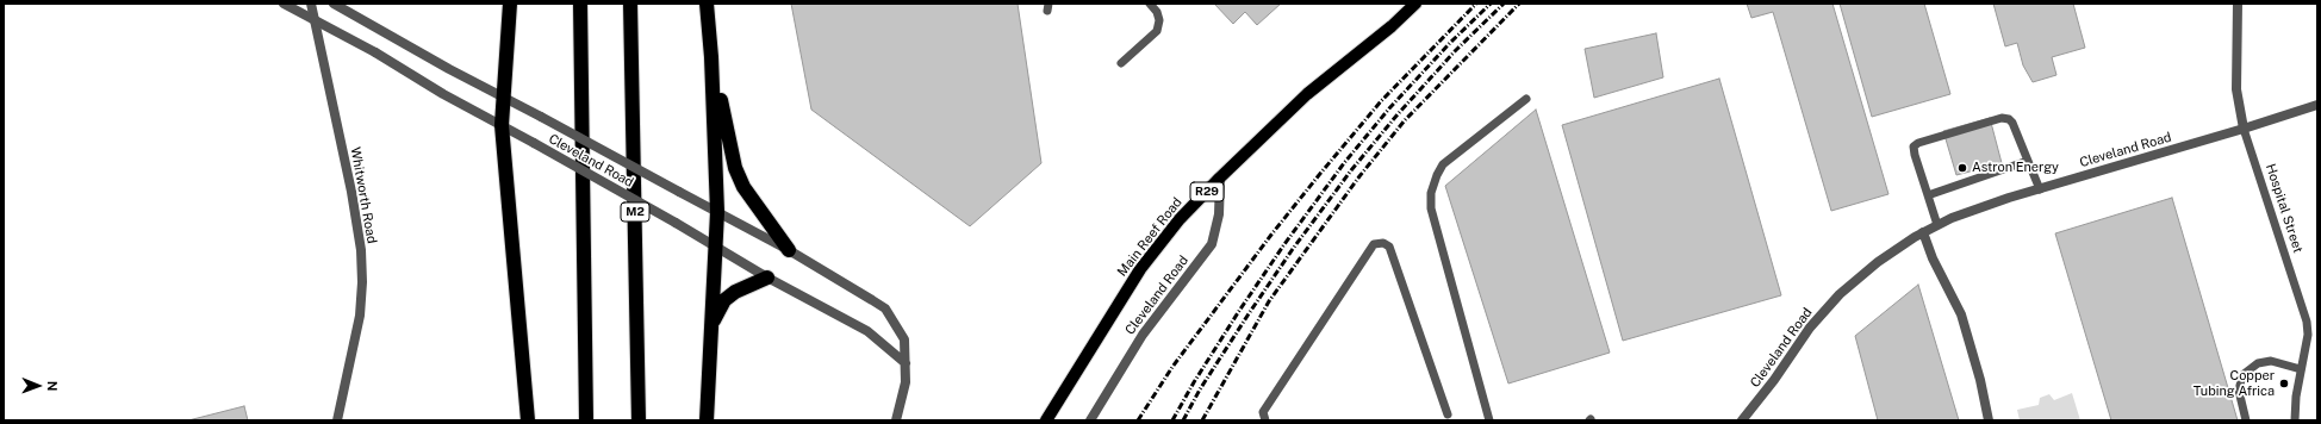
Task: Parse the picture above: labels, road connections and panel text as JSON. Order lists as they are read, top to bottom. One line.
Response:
{"streets":{"highway":["M2"],"main road":["R29","Main Reef Road"],"street":["Cleveland Road","Whitworth Road","Hospital Street"]},"crossings":[["Cleveland Road","Hospital Street"],["Cleveland Road","Main Reef Road"]],"places":["Astron Energy","Copper Tubing Africa"],"north":"right"}
